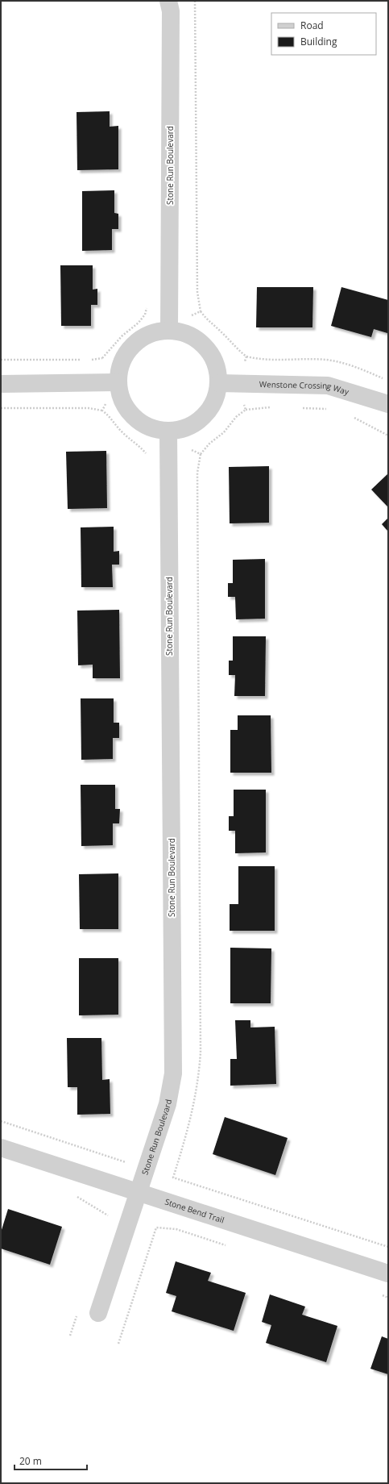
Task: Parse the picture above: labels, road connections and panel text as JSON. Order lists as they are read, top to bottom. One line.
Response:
{"streets":{"street":["Stone Run Boulevard","Wenstone Crossing Way","Stone Bend Trail"]},"crossings":[["Stone Run Boulevard","Wenstone Crossing Way"],["Stone Run Boulevard","Stone Bend Trail"]],"legend":["Road","Building"],"scale_bar":"20 m"}
